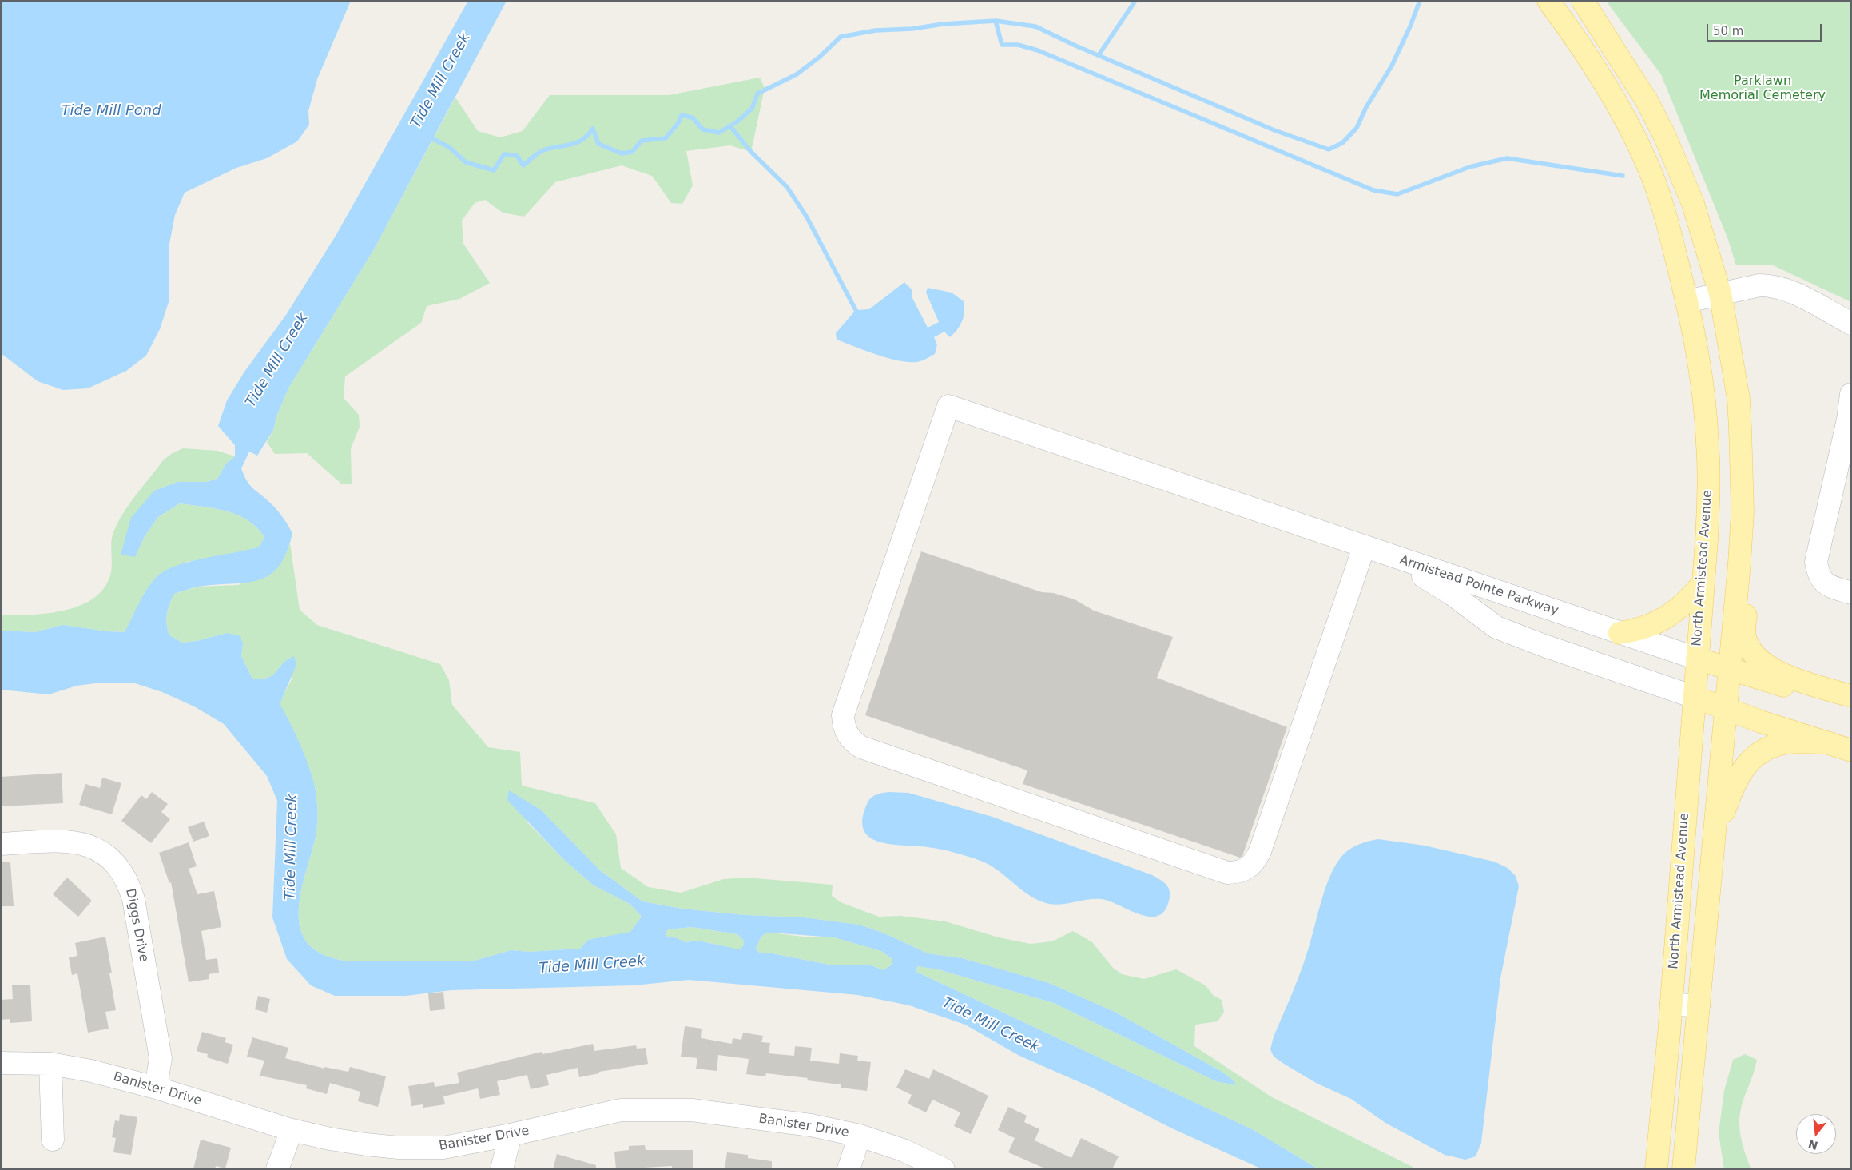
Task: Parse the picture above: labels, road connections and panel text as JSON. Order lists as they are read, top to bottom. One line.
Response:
{"streets":{"main road":["North Armistead Avenue"],"street":["Armistead Pointe Parkway","Diggs Drive","Banister Drive"]},"crossings":[["North Armistead Avenue","Armistead Pointe Parkway"],["Diggs Drive","Banister Drive"]],"water":["Tide Mill Creek","Tide Mill Pond"],"parks":["Parklawn Memorial Cemetery"],"scale_bar":"50 m","north":"bottom"}
